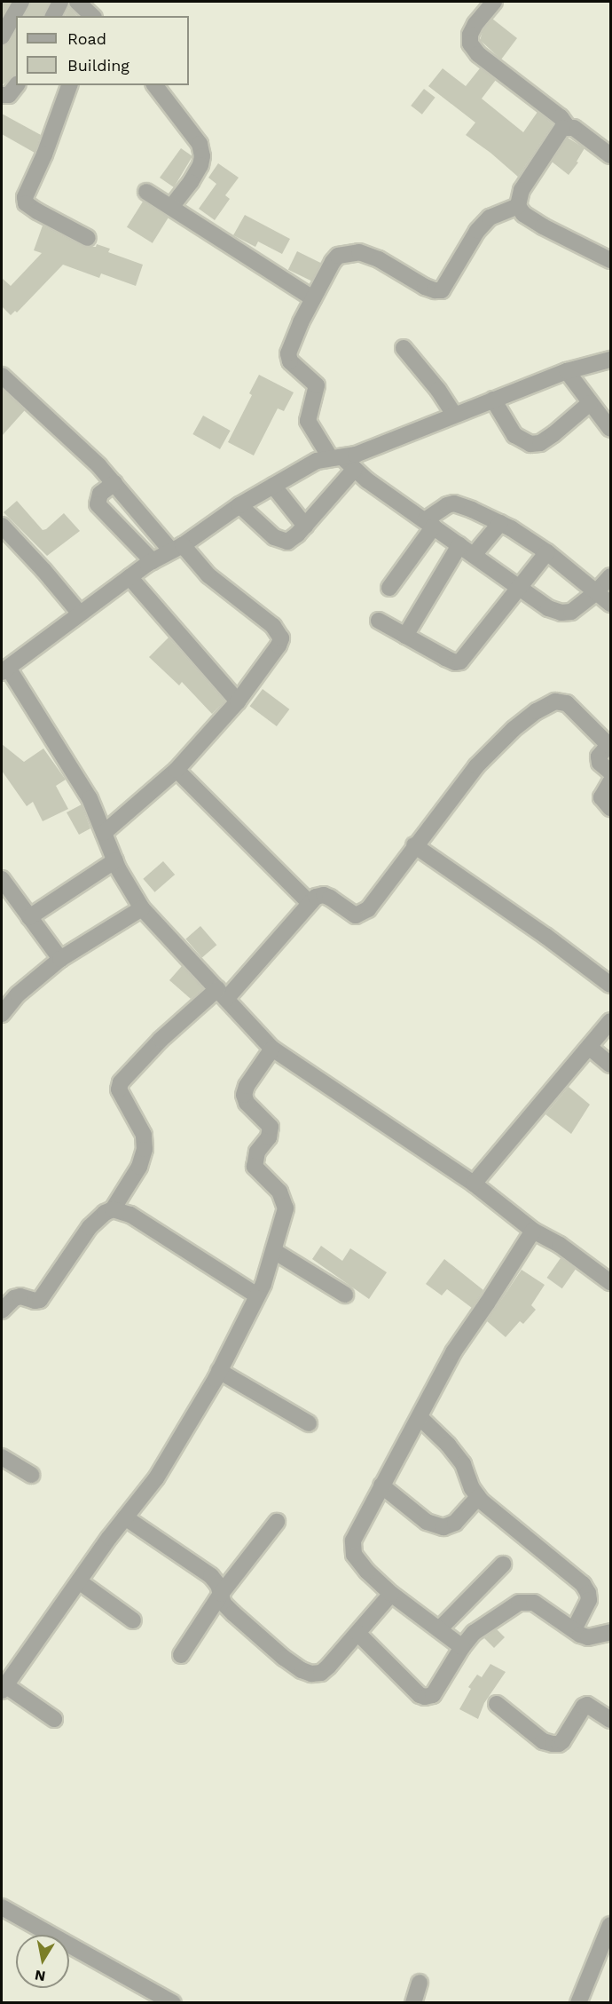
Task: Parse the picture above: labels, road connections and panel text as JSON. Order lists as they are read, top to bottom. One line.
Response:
{"legend":["Road","Building"],"north":"bottom"}
